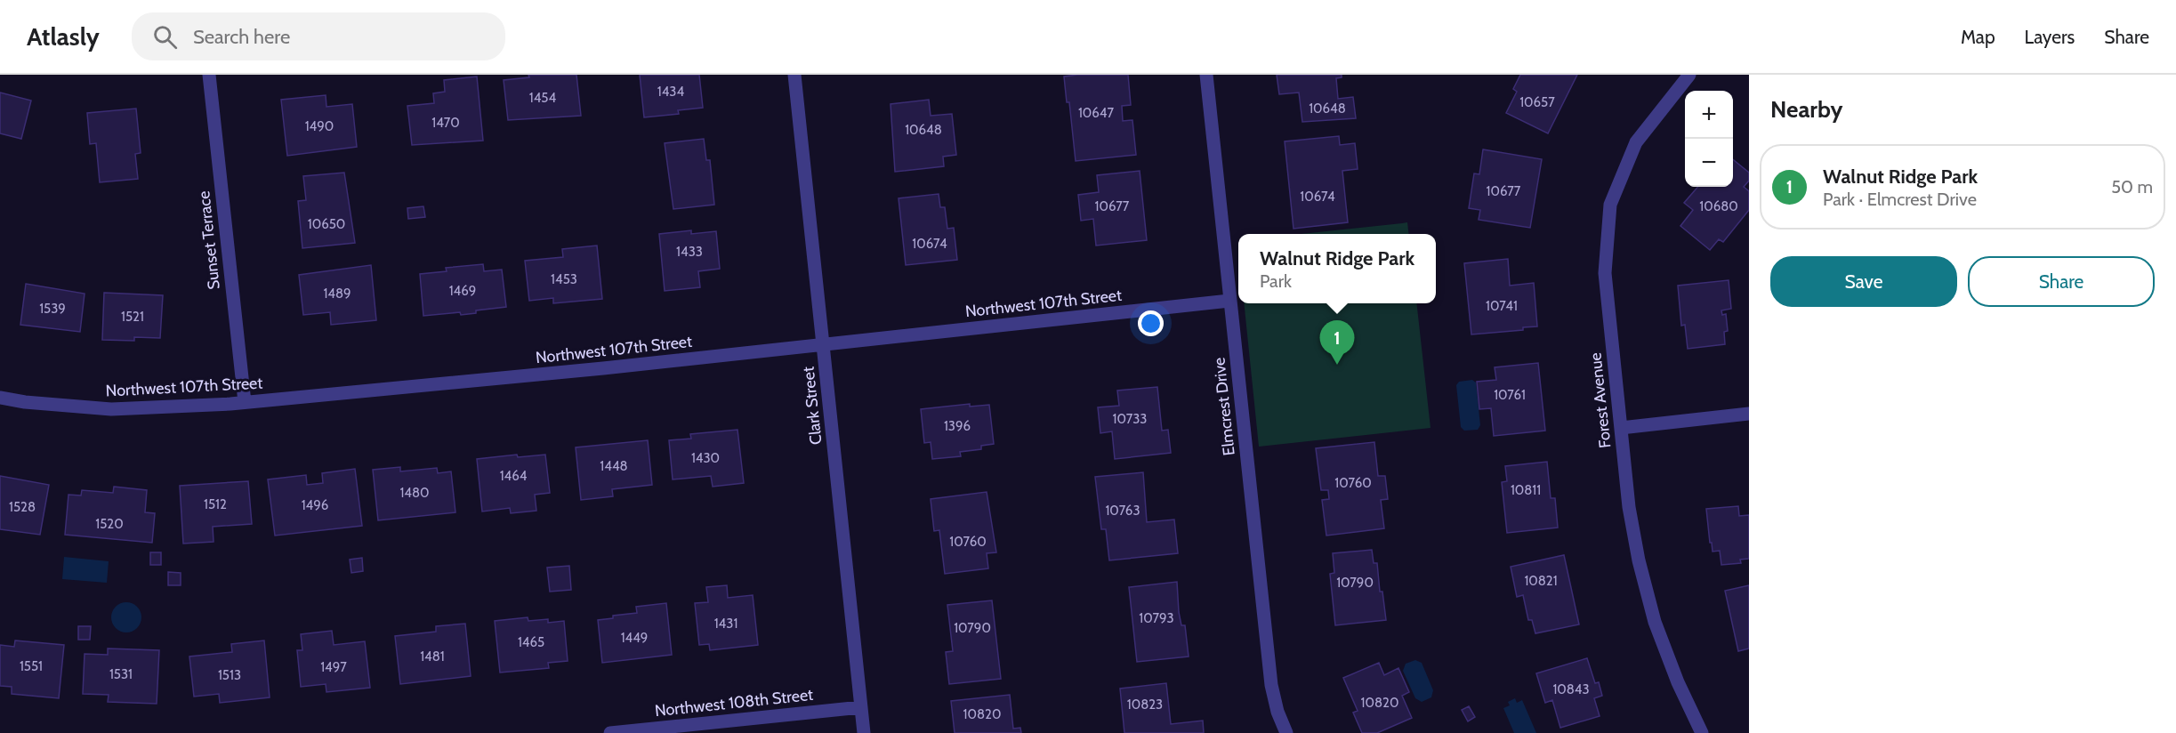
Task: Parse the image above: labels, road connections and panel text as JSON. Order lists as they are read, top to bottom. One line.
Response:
{"streets":{"street":["Sunset Terrace","Northwest 107th Street","Forest Avenue","Clark Street","Elmcrest Drive","Northwest 108th Street"]},"crossings":[["Sunset Terrace","Northwest 107th Street"],["Northwest 107th Street","Clark Street"],["Northwest 107th Street","Elmcrest Drive"],["Clark Street","Northwest 108th Street"]],"house_numbers":["1434","1454","10657","10648","10647","1470","1490","10648","10677","10674","10677","10680","10650","10674","1433","1453","1469","1489","10741","1539","1521","10761","10733","1396","1430","1448","1464","10760","10811","1480","1512","1496","1528","10763","1520","10760","10821","10790","10793","1431","10790","1449","1465","1481","1551","1497","1531","1513","10843","10820","10823","10820"],"page":{"header":"Atlasly","search":"Search here","nav":["Map","Layers","Share"],"heading":"Nearby","map_buttons":["+","−"],"list":[{"mark":"1","name":"Walnut Ridge Park","note":"Park · Elmcrest Drive","value":"50 m"}],"popup":["Walnut Ridge Park","Park"],"buttons":["Save","Share"],"pins":"1"}}
